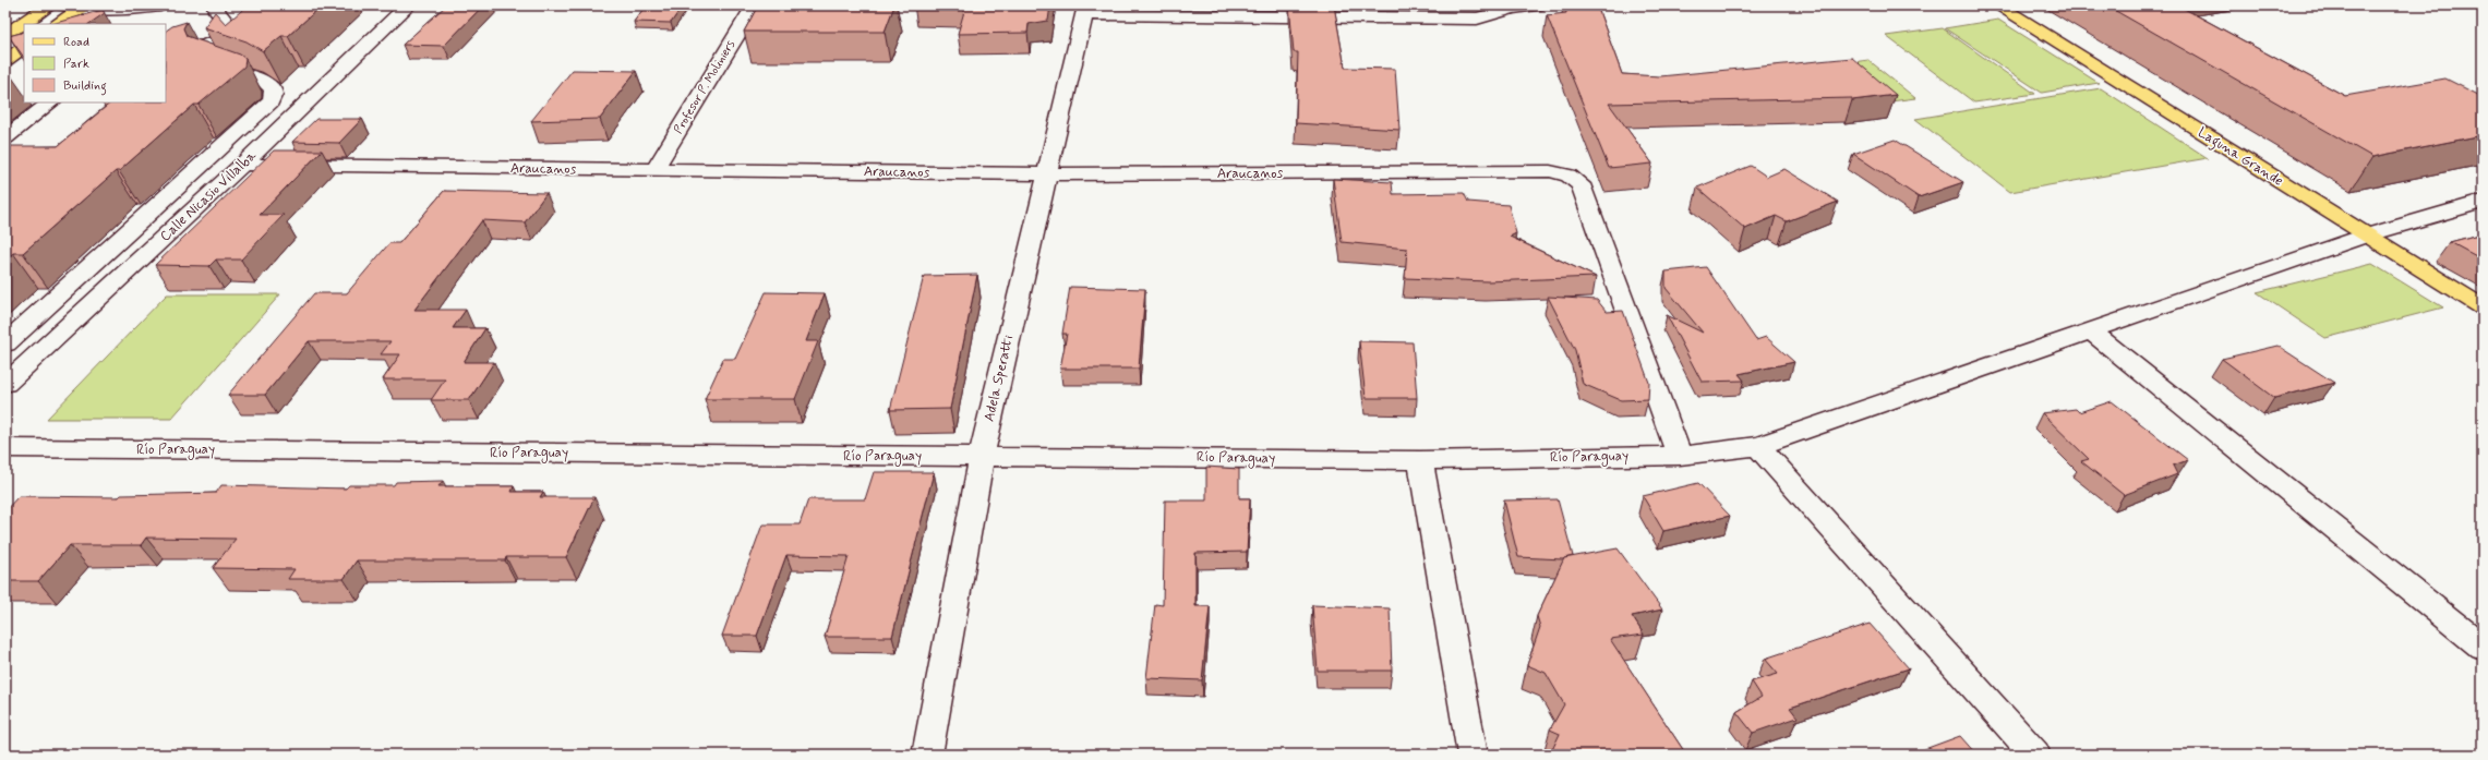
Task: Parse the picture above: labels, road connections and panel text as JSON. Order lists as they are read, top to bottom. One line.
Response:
{"streets":{"main road":["Laguna Grande"],"street":["Profesor P. Moliniers","Araucanos","Calle Nicasio Villalba","Adela Speratti","Río Paraguay"]},"crossings":[["Profesor P. Moliniers","Araucanos"],["Laguna Grande","Río Paraguay"],["Araucanos","Calle Nicasio Villalba"],["Araucanos","Adela Speratti"],["Araucanos","Río Paraguay"],["Adela Speratti","Río Paraguay"]],"legend":["Road","Park","Building"]}
